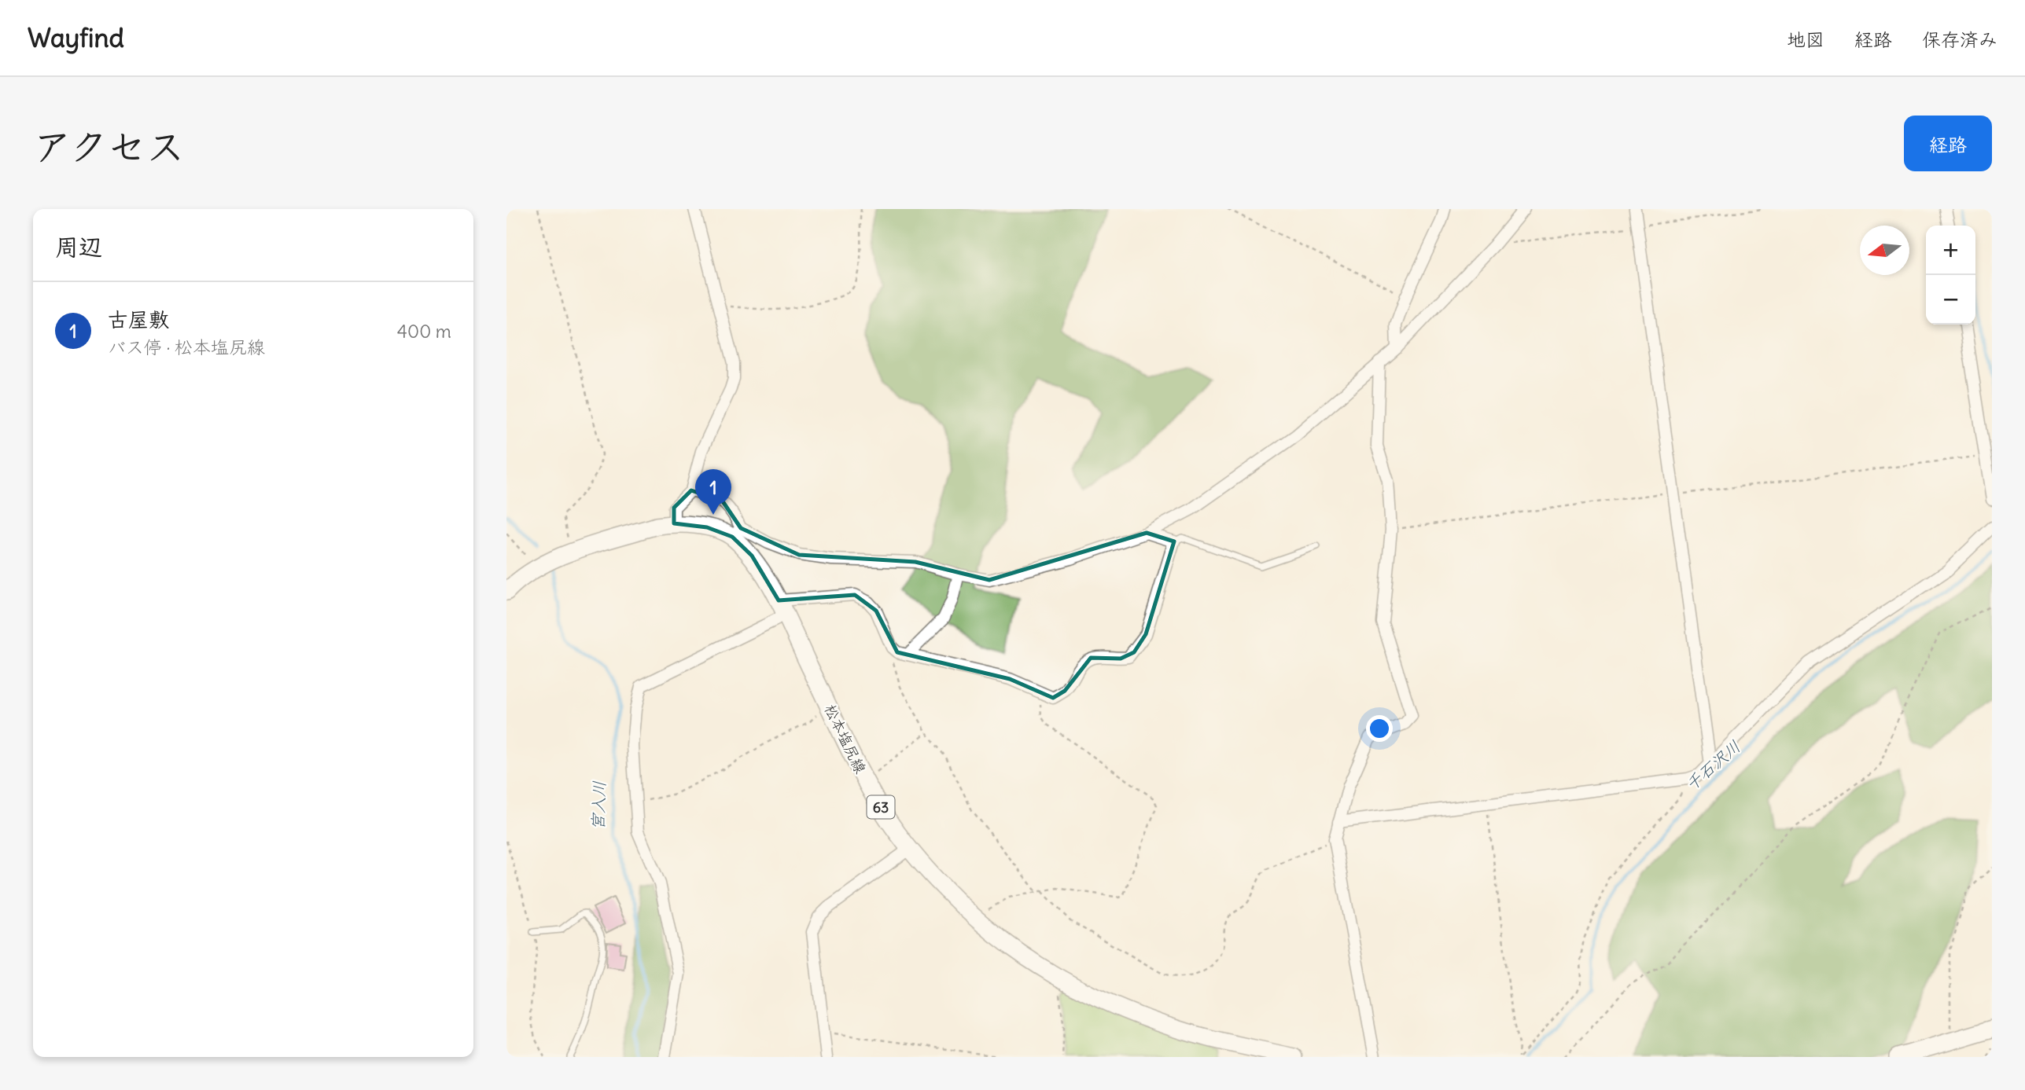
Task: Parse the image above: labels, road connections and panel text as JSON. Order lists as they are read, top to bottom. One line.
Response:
{"streets":{"main road":["松本塩尻線","63"]},"water":["千石沢川","宮入川"],"north":"left","page":{"header":"Wayfind","nav":["地図","経路","保存済み"],"title":"アクセス","buttons":"経路","heading":"周辺","map_buttons":["+","−"],"list":[{"mark":"1","name":"古屋敷","note":"バス停 · 松本塩尻線","value":"400 m"}],"pins":"1"}}
